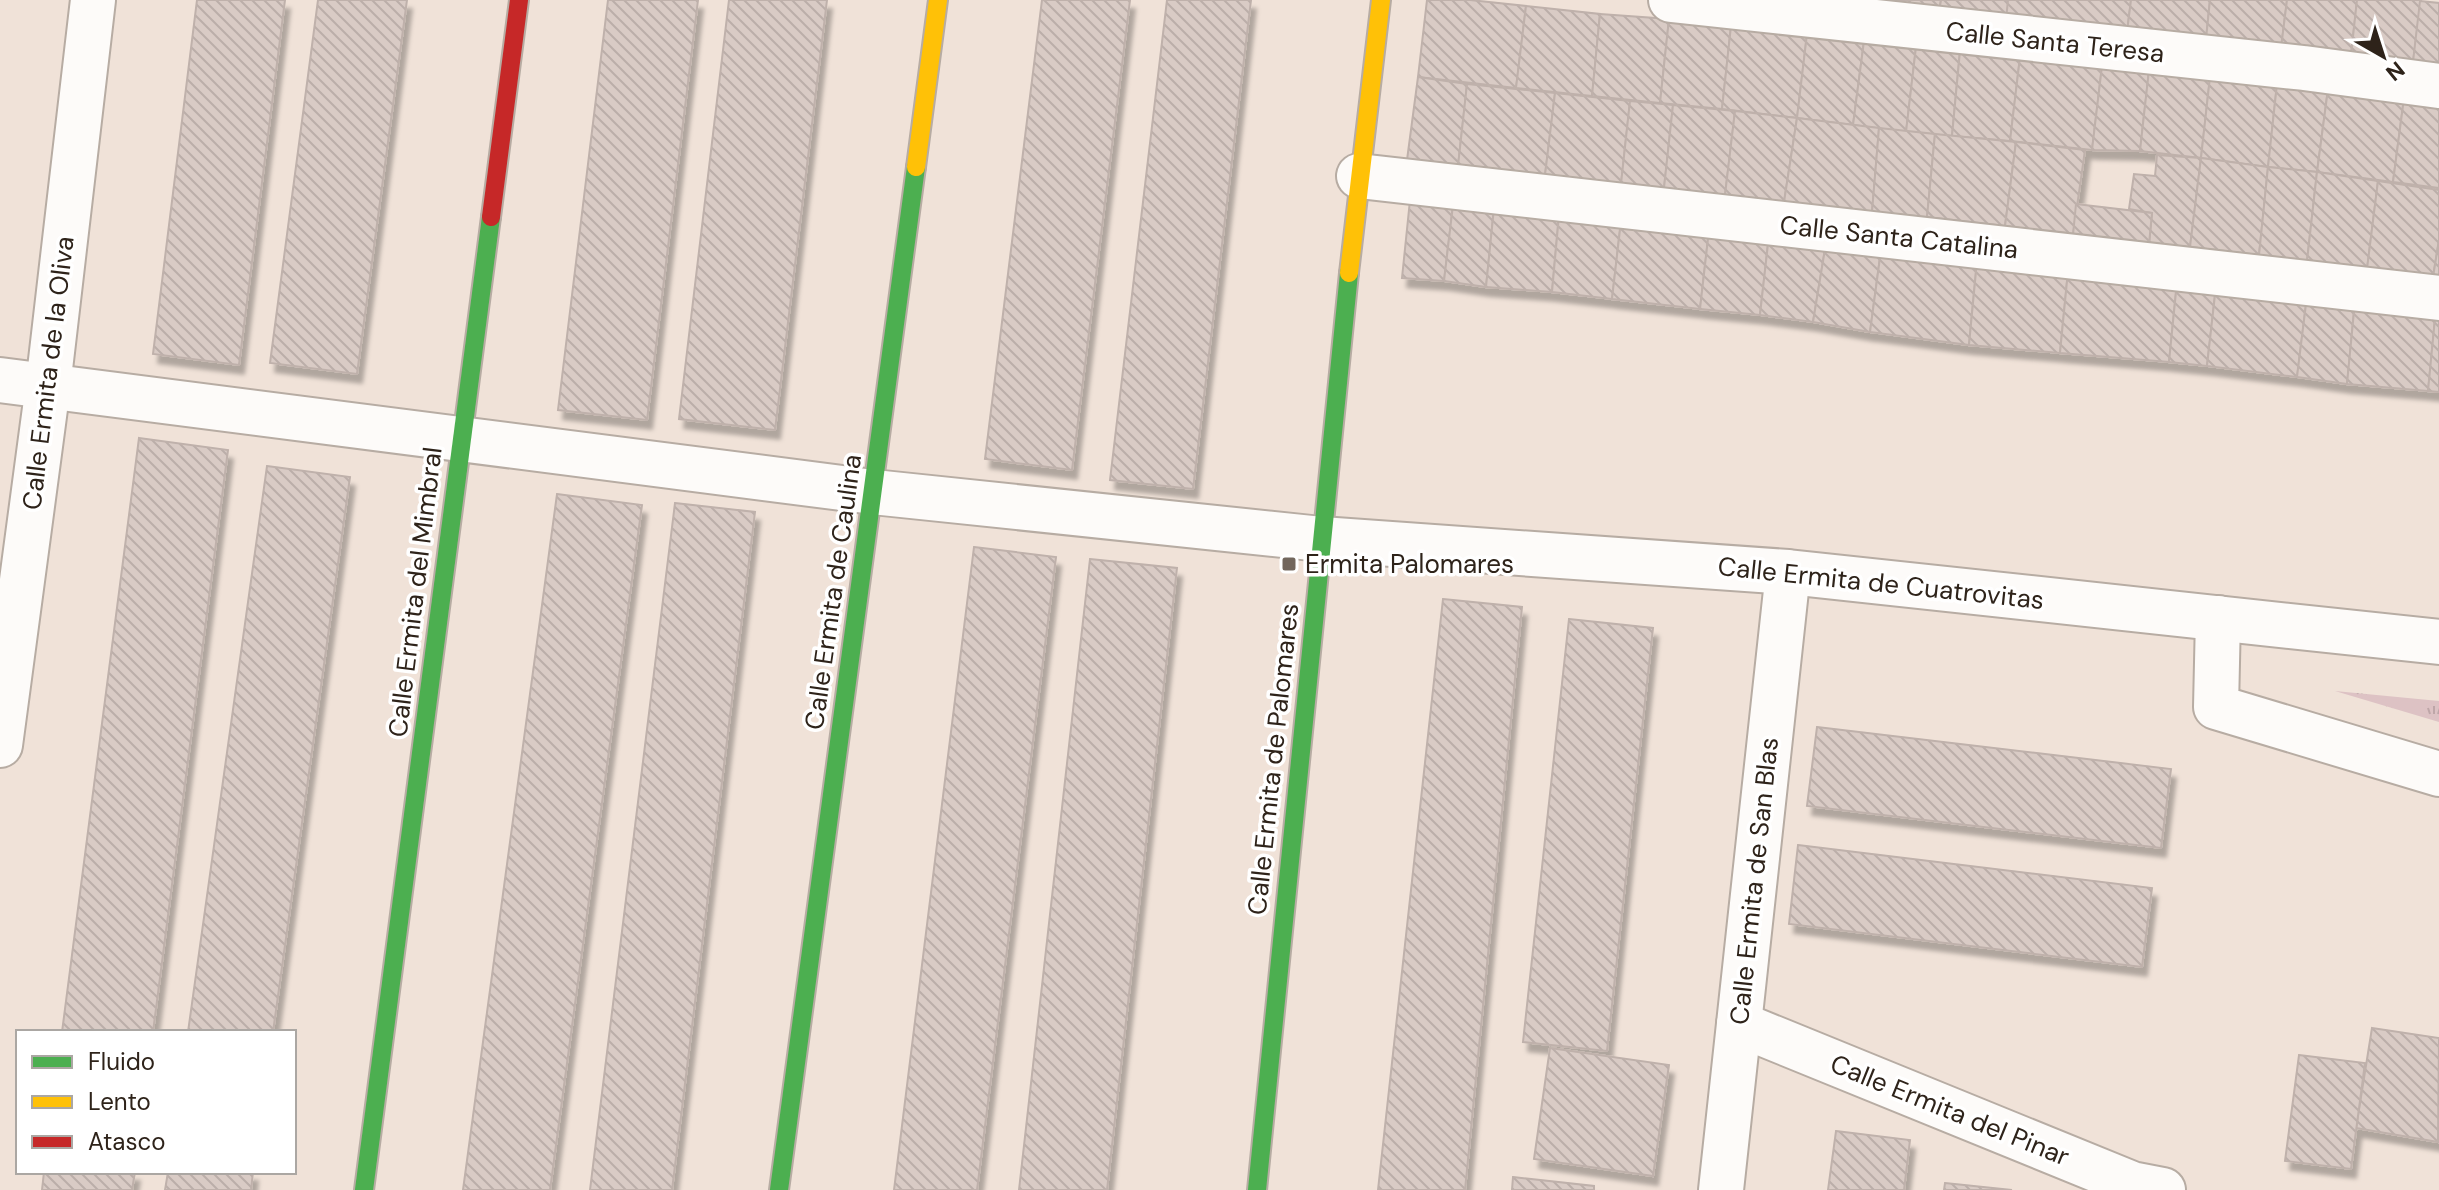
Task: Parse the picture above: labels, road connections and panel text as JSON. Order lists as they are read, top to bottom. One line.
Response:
{"streets":{"street":["Calle Santa Teresa","Calle Santa Catalina","Calle Ermita de la Oliva","Calle Ermita de Cuatrovitas","Calle Ermita del Mimbral","Calle Ermita de Caulina","Calle Ermita de Palomares","Calle Ermita de San Blas","Calle Ermita del Pinar"]},"crossings":[["Calle Santa Catalina","Calle Ermita de Palomares"],["Calle Ermita de la Oliva","Calle Ermita de Cuatrovitas"],["Calle Ermita de Cuatrovitas","Calle Ermita del Mimbral"],["Calle Ermita de Cuatrovitas","Calle Ermita de Caulina"],["Calle Ermita de Cuatrovitas","Calle Ermita de Palomares"],["Calle Ermita de Cuatrovitas","Calle Ermita de San Blas"],["Calle Ermita de San Blas","Calle Ermita del Pinar"]],"places":{"transit":["Ermita Palomares"]},"legend":["Fluido","Lento","Atasco"],"north":"bottom right"}
